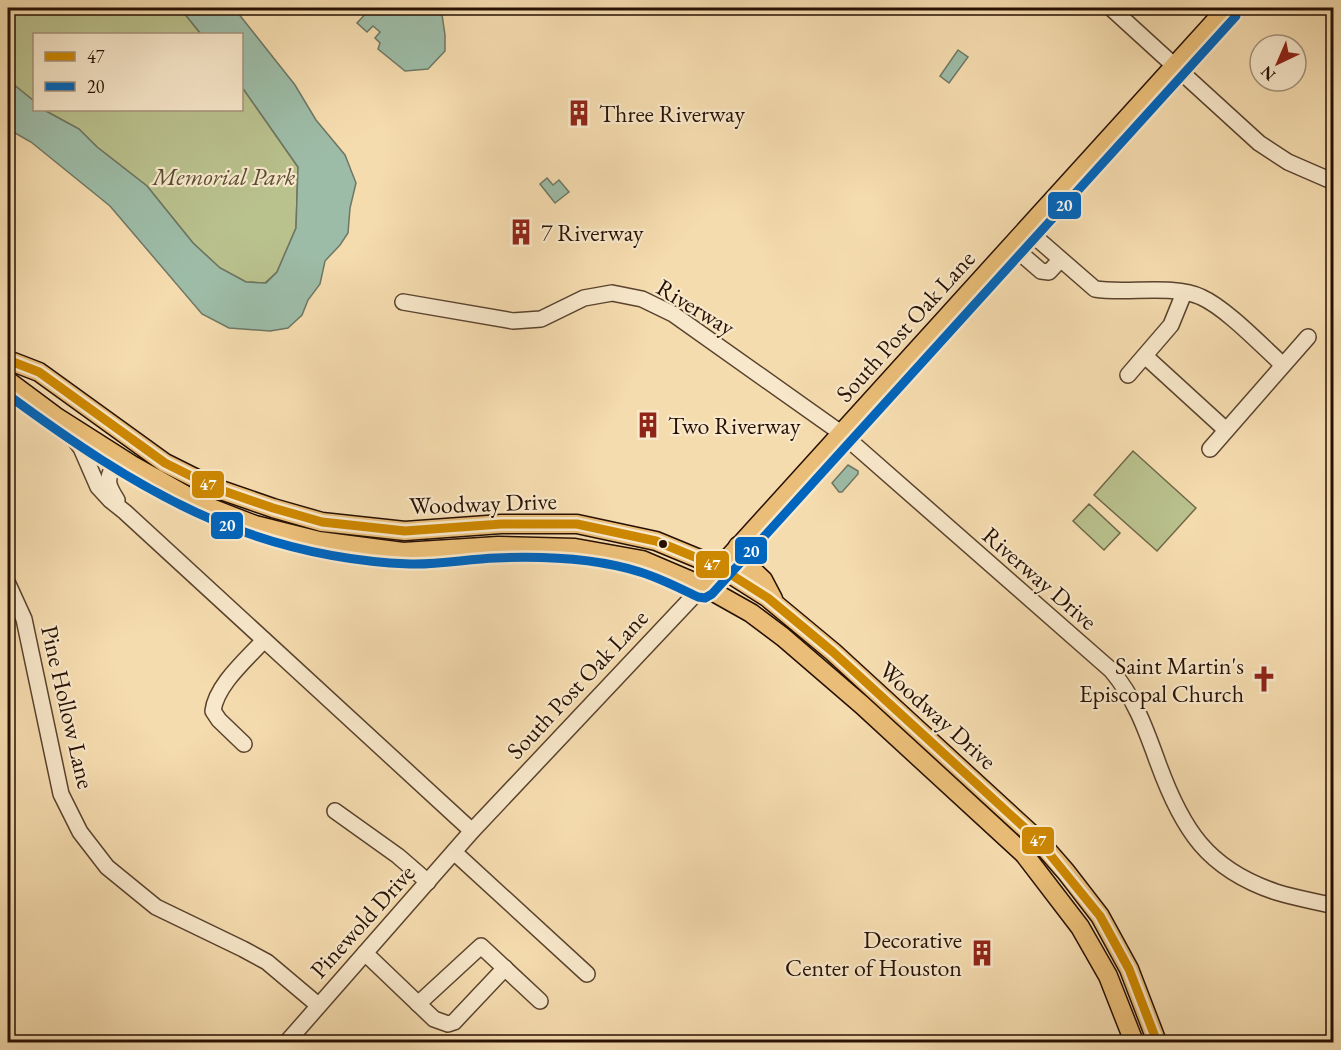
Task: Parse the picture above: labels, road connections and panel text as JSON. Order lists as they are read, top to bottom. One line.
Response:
{"streets":{"main road":["South Post Oak Lane","Woodway Drive"],"street":["Riverway","Riverway Drive","Pine Hollow Lane","Pinewold Drive"]},"crossings":[["Riverway","South Post Oak Lane"],["Riverway","Riverway Drive"],["South Post Oak Lane","Woodway Drive"],["South Post Oak Lane","Riverway Drive"],["South Post Oak Lane","Pinewold Drive"],["Pine Hollow Lane","Pinewold Drive"]],"parks":["Memorial Park"],"places":{"building":["Three Riverway","7 Riverway","Two Riverway","Decorative Center of Houston"],"church":["Saint Martin's Episcopal Church"]},"lines":["transit line 20","transit line 47"],"legend":["47","20"],"north":"bottom left"}
